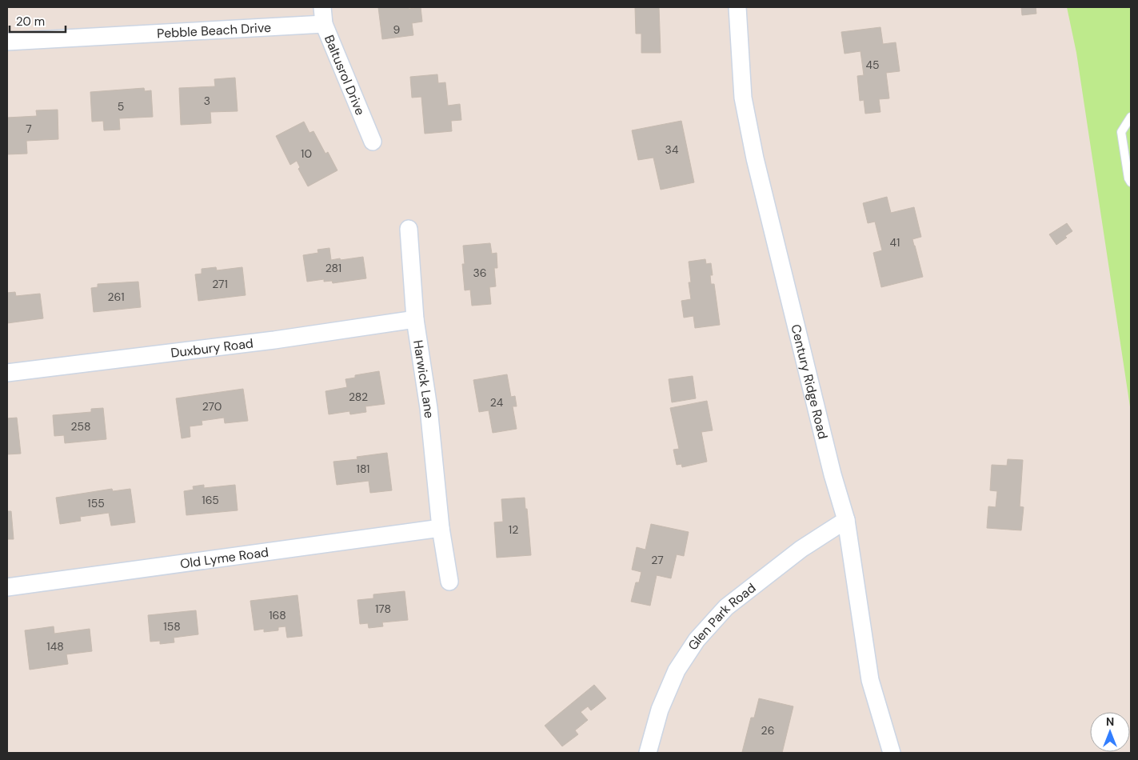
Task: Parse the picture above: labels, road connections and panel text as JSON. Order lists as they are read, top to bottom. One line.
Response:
{"streets":{"street":["Pebble Beach Drive","Baltusrol Drive","Duxbury Road","Harwick Lane","Century Ridge Road","Old Lyme Road","Glen Park Road"]},"crossings":[["Pebble Beach Drive","Baltusrol Drive"],["Duxbury Road","Harwick Lane"],["Harwick Lane","Old Lyme Road"],["Century Ridge Road","Glen Park Road"]],"house_numbers":["9","45","3","5","7","34","10","41","281","36","271","261","282","24","270","258","181","165","155","12","27","178","168","158","148","26"],"scale_bar":"20 m","north":"top"}
